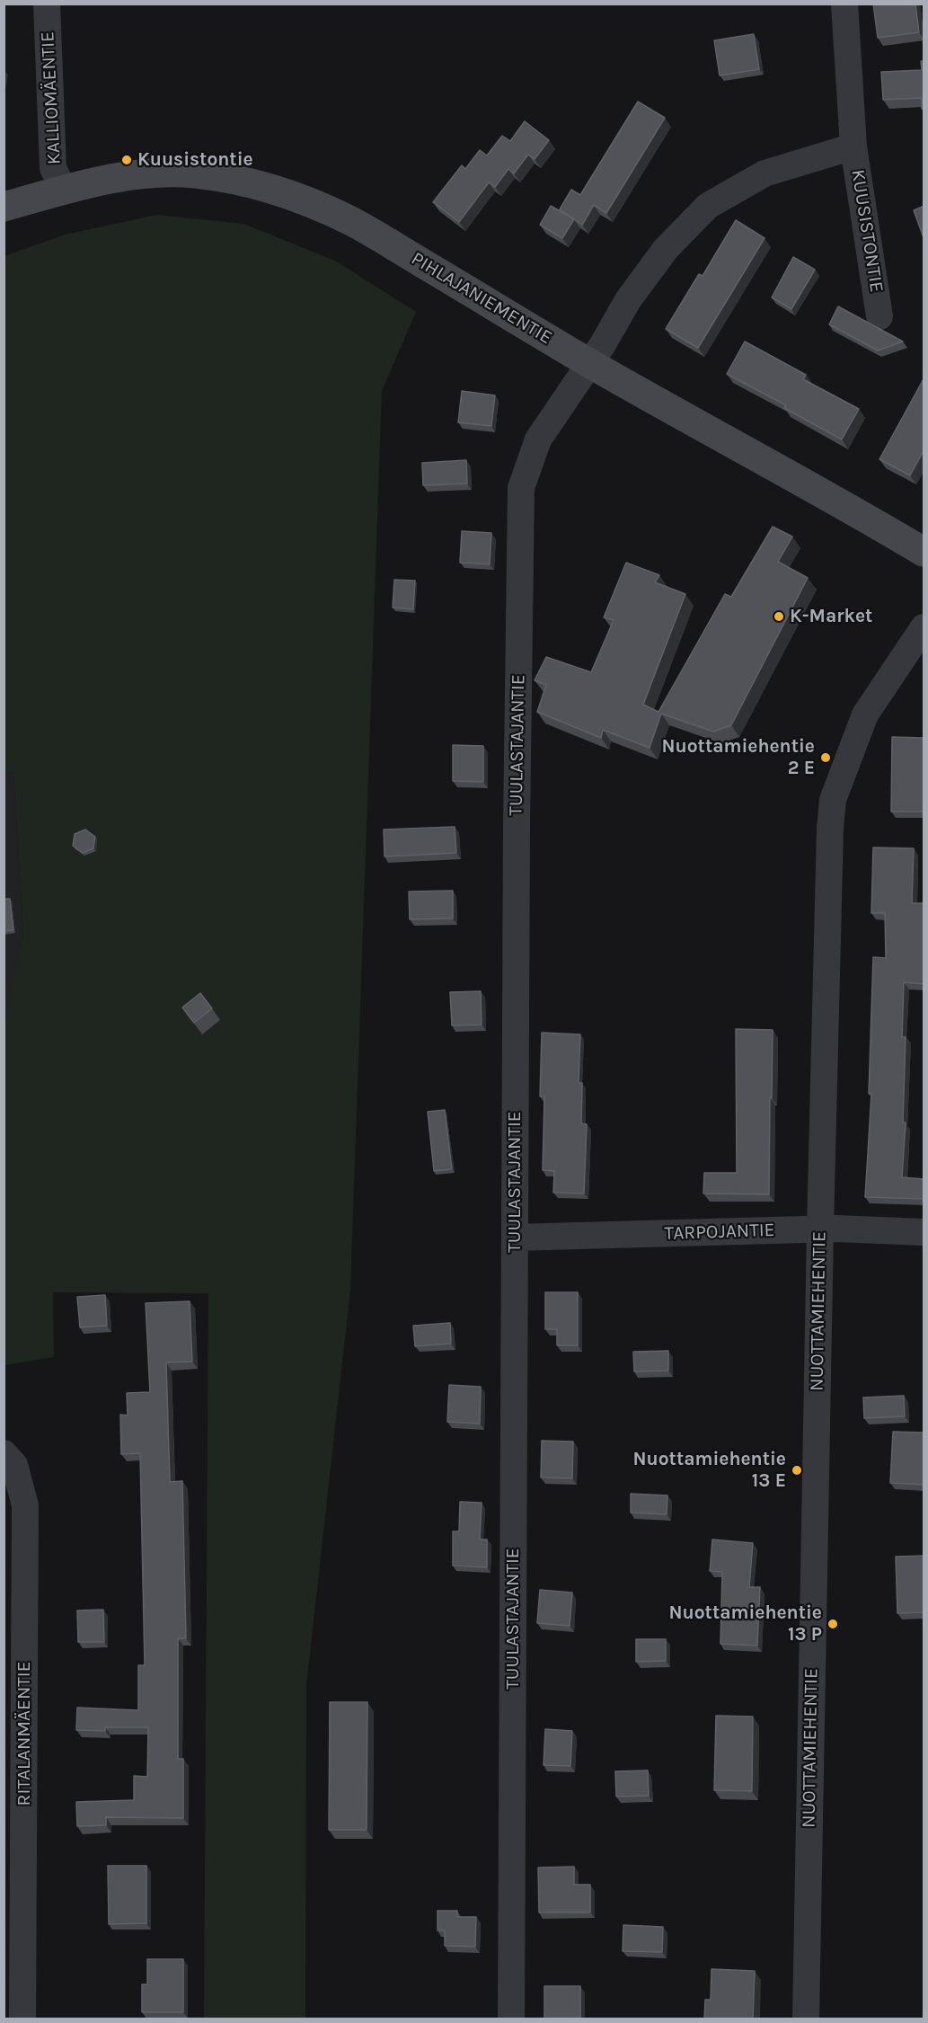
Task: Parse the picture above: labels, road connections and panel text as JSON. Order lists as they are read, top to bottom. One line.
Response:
{"streets":{"street":["KALLIOMÄENTIE","KUUSISTONTIE","PIHLAJANIEMENTIE","TUULASTAJANTIE","TARPOJANTIE","NUOTTAMIEHENTIE","RITALANMÄENTIE"]},"crossings":[["KALLIOMÄENTIE","PIHLAJANIEMENTIE"],["KUUSISTONTIE","PIHLAJANIEMENTIE"],["KUUSISTONTIE","TUULASTAJANTIE"],["PIHLAJANIEMENTIE","TUULASTAJANTIE"],["TUULASTAJANTIE","TARPOJANTIE"],["TARPOJANTIE","NUOTTAMIEHENTIE"]],"places":["Kuusistontie","K-Market","Nuottamiehentie 2 E","Nuottamiehentie 13 E","Nuottamiehentie 13 P"]}
